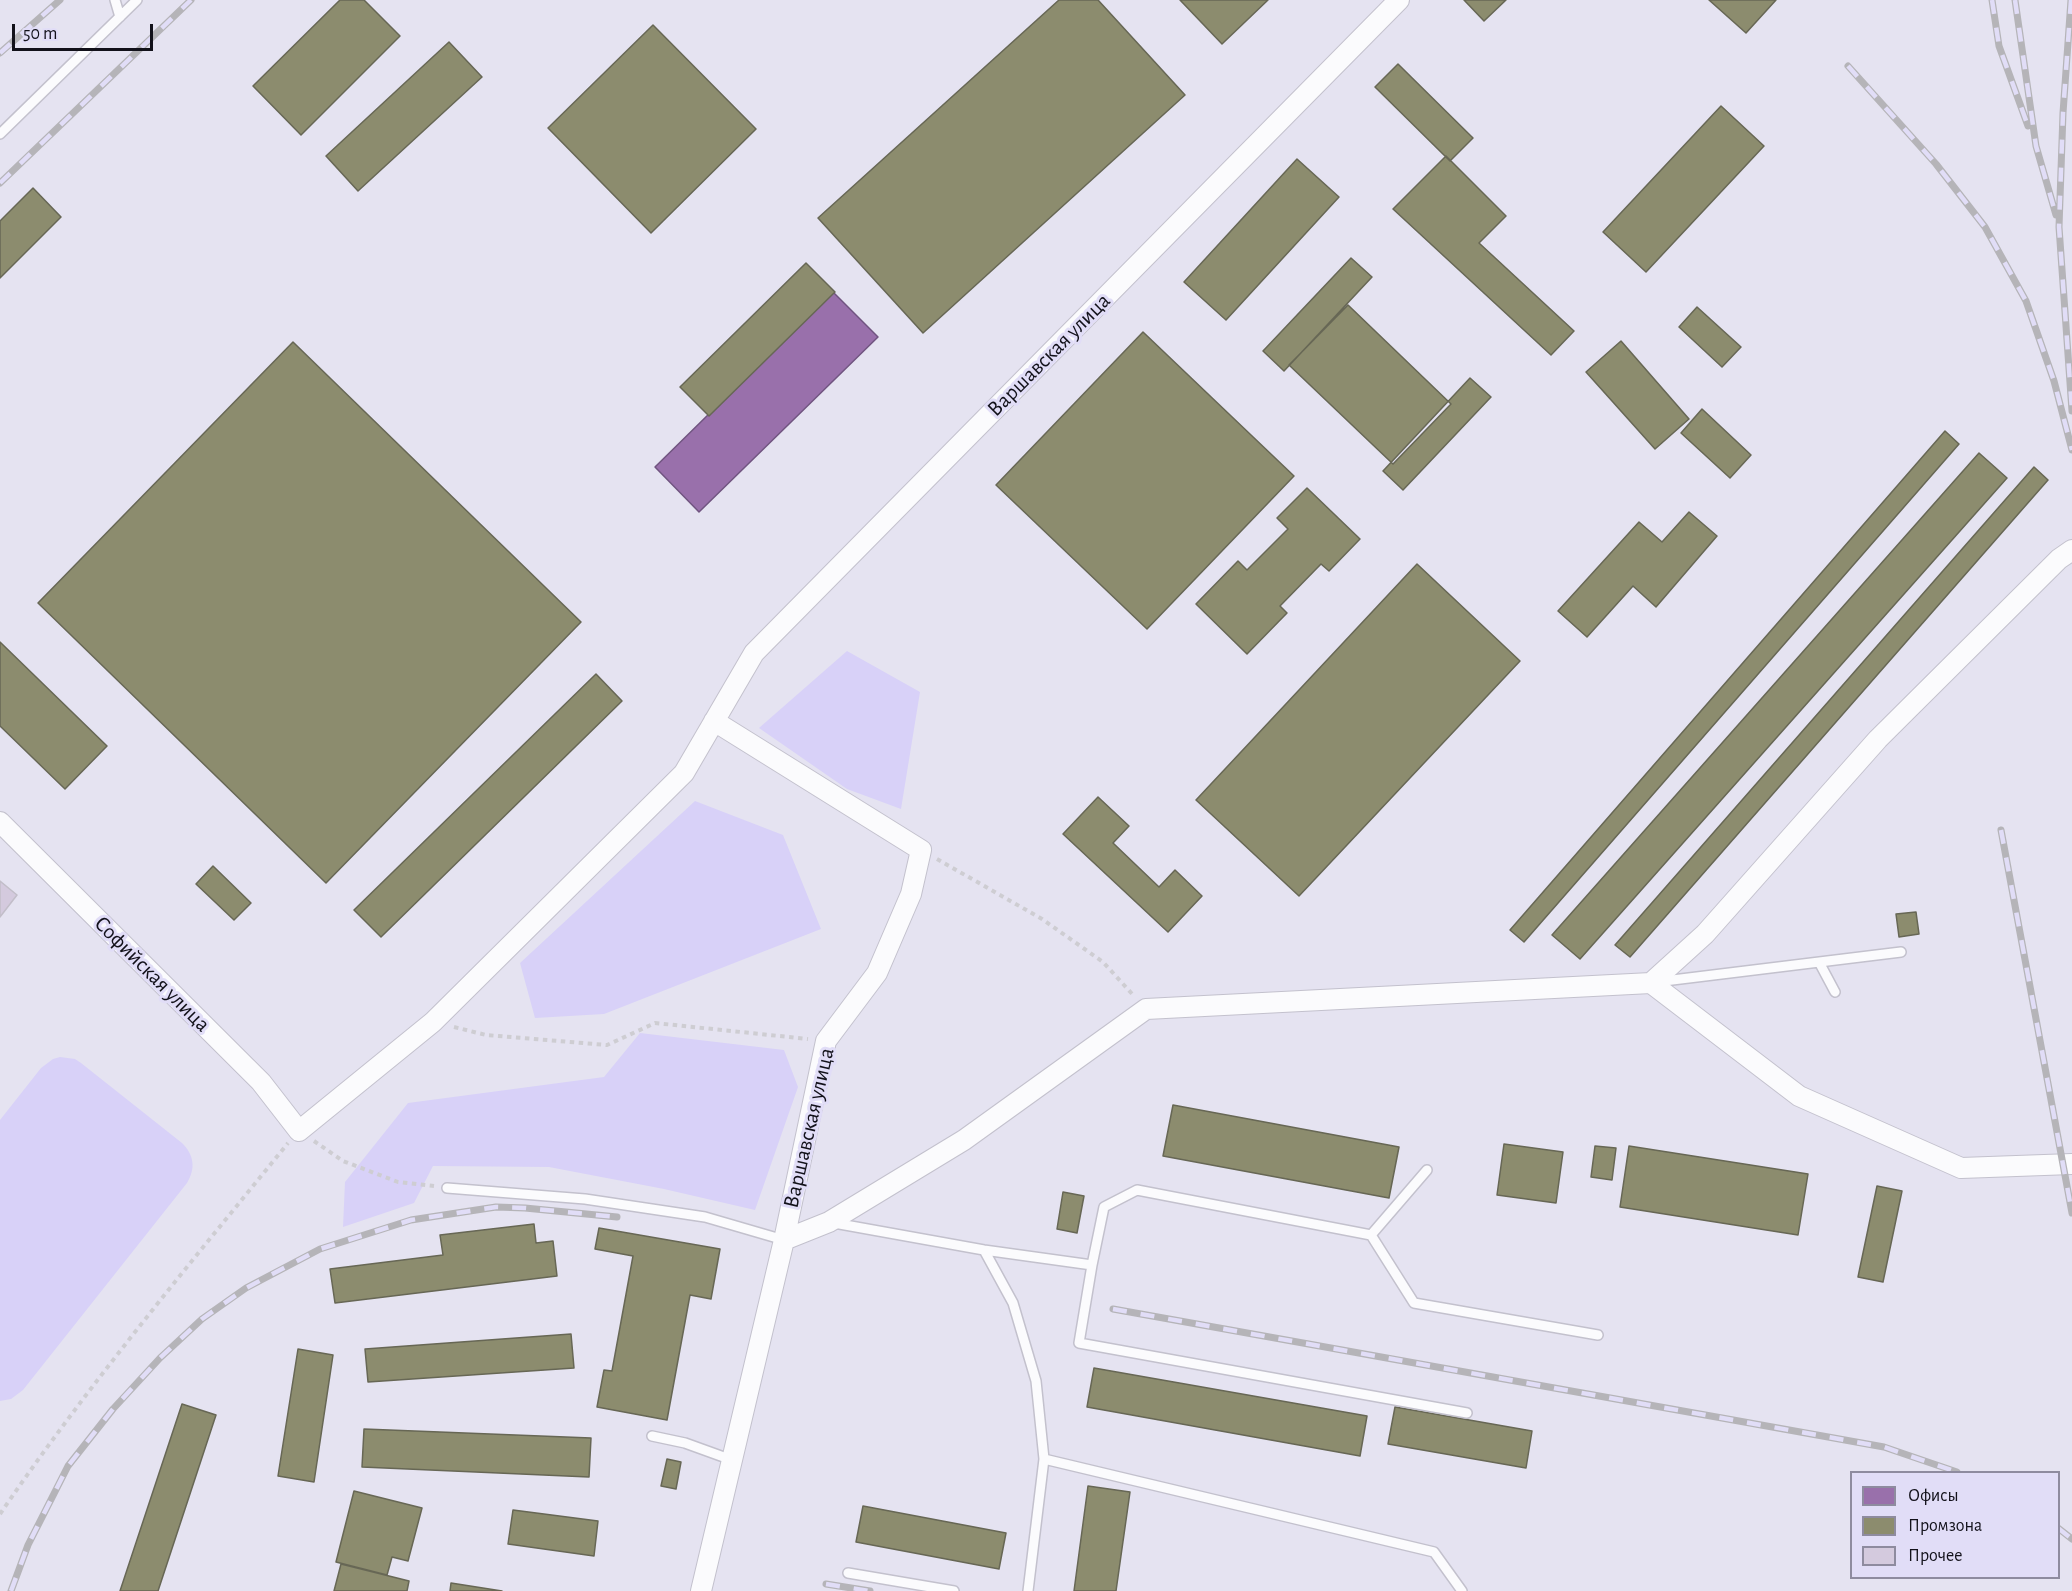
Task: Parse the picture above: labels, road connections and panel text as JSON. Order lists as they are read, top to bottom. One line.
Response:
{"streets":{"street":["Варшавская улица","Софийская улица"]},"crossings":[["Варшавская улица","Софийская улица"]],"legend":["Офисы","Промзона","Прочее"],"scale_bar":"50 m"}
